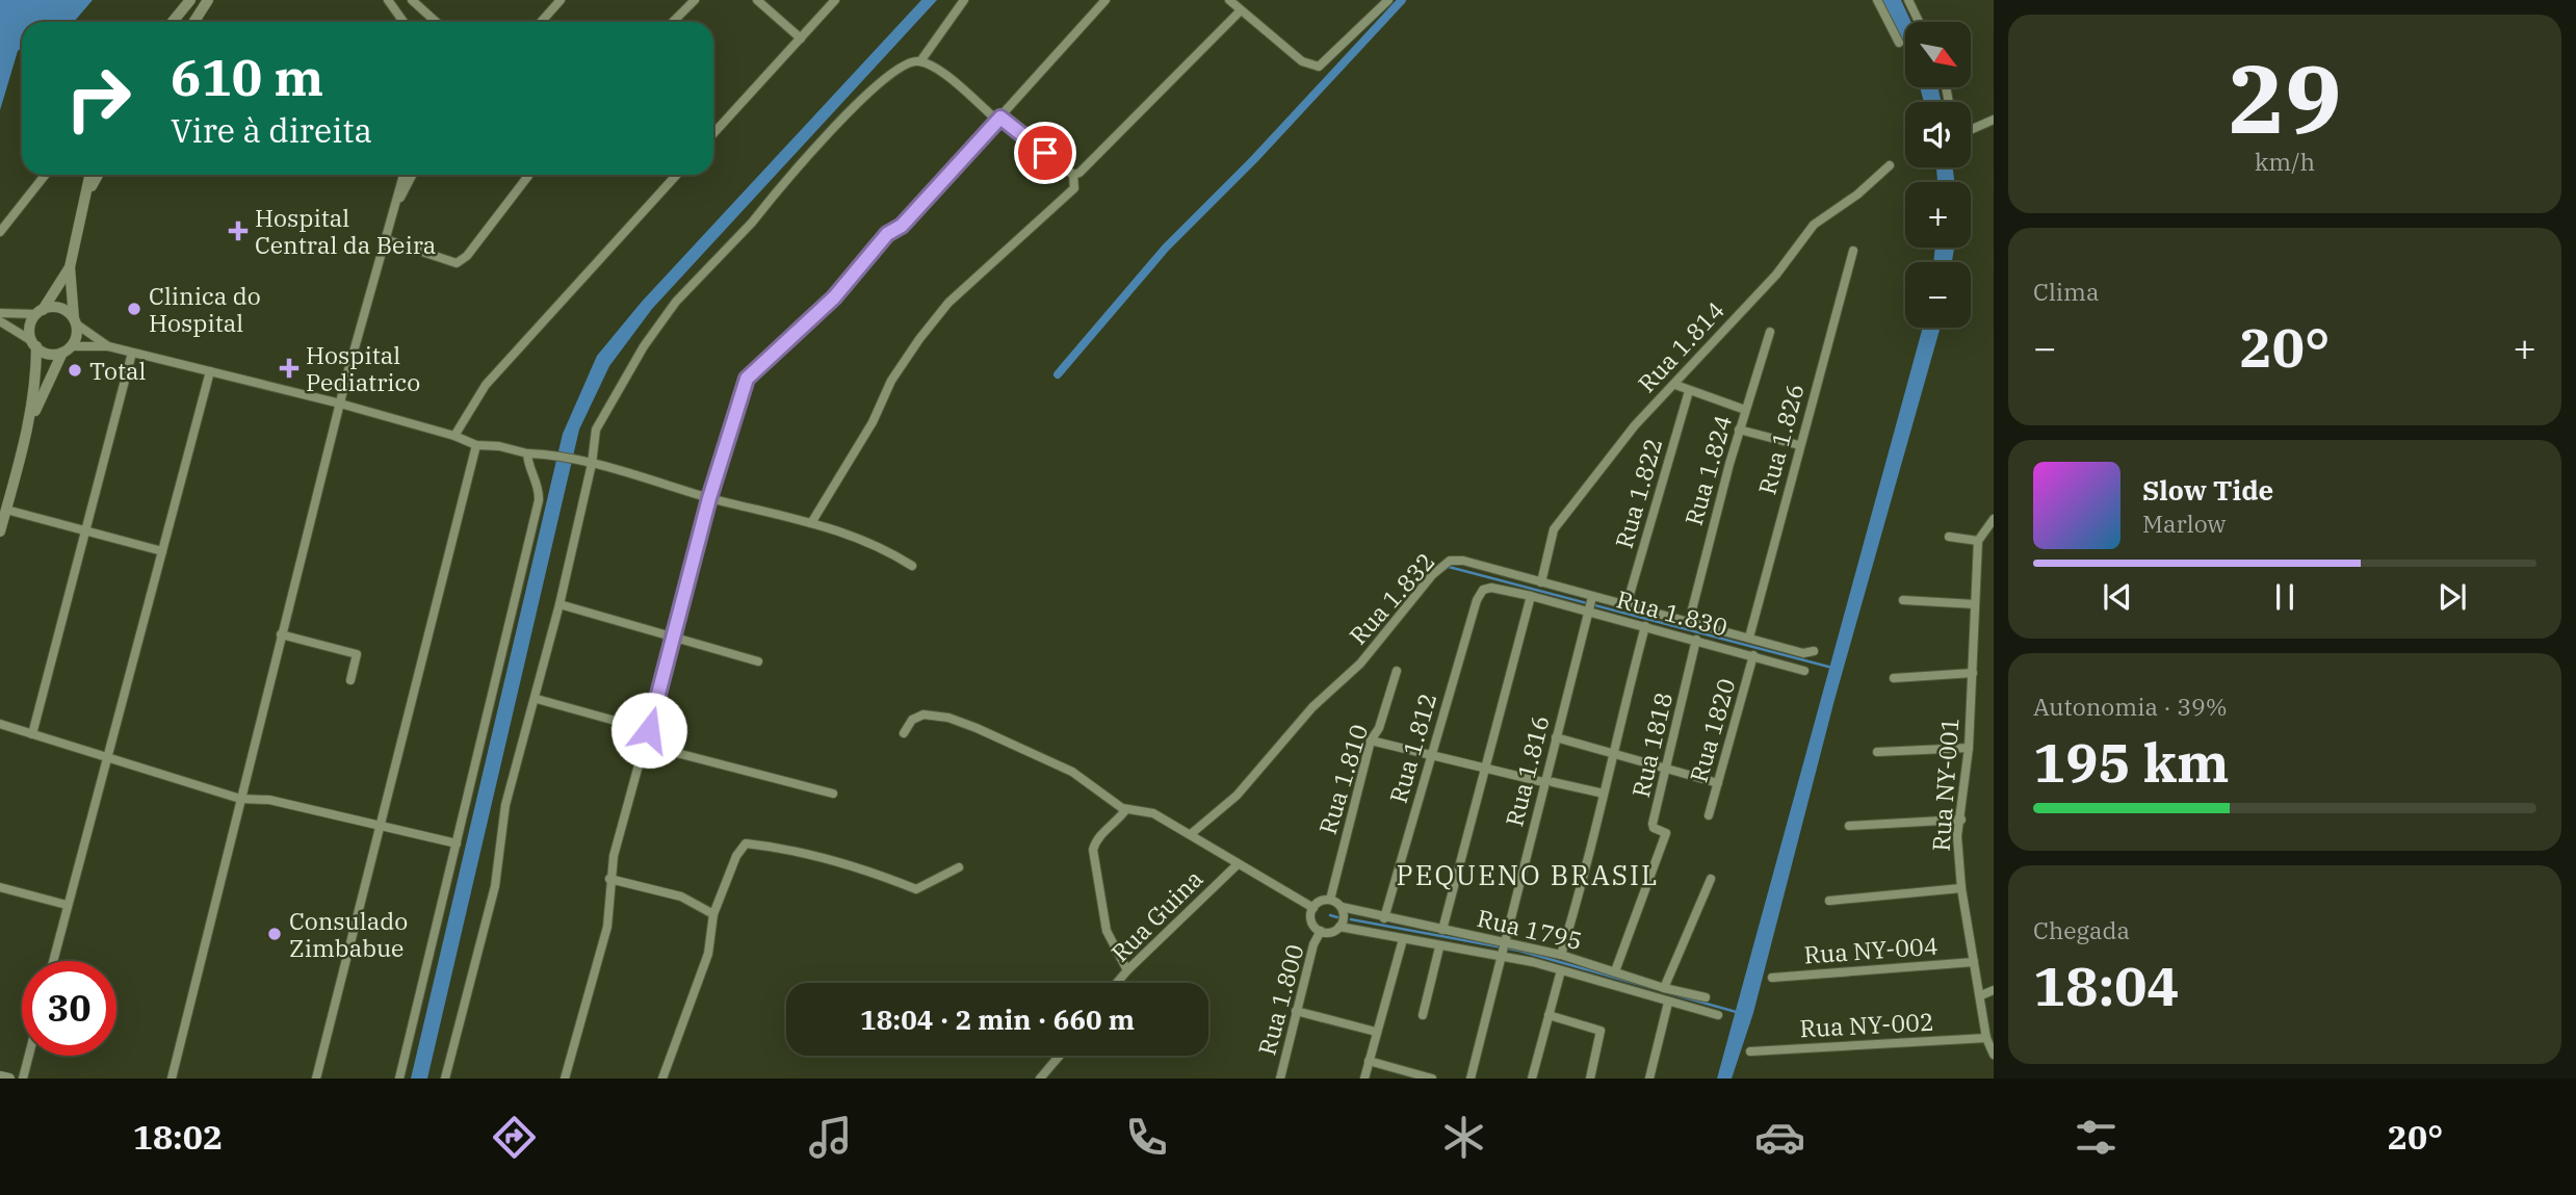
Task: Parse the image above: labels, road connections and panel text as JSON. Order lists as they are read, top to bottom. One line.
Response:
{"streets":{"street":["Rua 1.814","Rua 1.826","Rua 1.824","Rua 1.822","Rua 1.832","Rua 1.830","Rua 1820","Rua 1818","Rua 1.812","Rua 1.816","Rua 1.810","Rua NY-001","Rua Guina","Rua 1795","Rua NY-004","Rua 1.800","Rua NY-002"]},"crossings":[["Rua 1.814","Rua 1.832"],["Rua 1.826","Rua 1.832"],["Rua 1.824","Rua 1.832"],["Rua 1.822","Rua 1.832"],["Rua 1.832","Rua 1.816"],["Rua 1.830","Rua 1820"],["Rua 1.830","Rua 1818"],["Rua 1.830","Rua 1.812"],["Rua 1.830","Rua 1.816"],["Rua 1818","Rua 1795"],["Rua 1.812","Rua 1795"],["Rua 1.816","Rua 1795"],["Rua 1.810","Rua 1795"],["Rua 1.810","Rua 1.800"],["Rua NY-001","Rua NY-004"],["Rua NY-001","Rua NY-002"],["Rua 1795","Rua 1.800"]],"districts":["PEQUENO BRASIL"],"places":{"health":["Hospital Central da Beira","Hospital Pediatrico"],"other":["Clinica do Hospital","Total","Consulado Zimbabue"]},"north":"bottom right","page":{"tile":[["29","km/h"],"Clima",["Autonomia · 39%","195 km"],["Chegada","18:04"]],"map_buttons":["+","−"],"turn":["610 m","Vire à direita"],"heat":["−","20°","+"],"song":["Slow Tide","Marlow"],"limit":"30","trip":"18:04 · 2 min · 660 m","tabs":["18:02","20°"]}}
